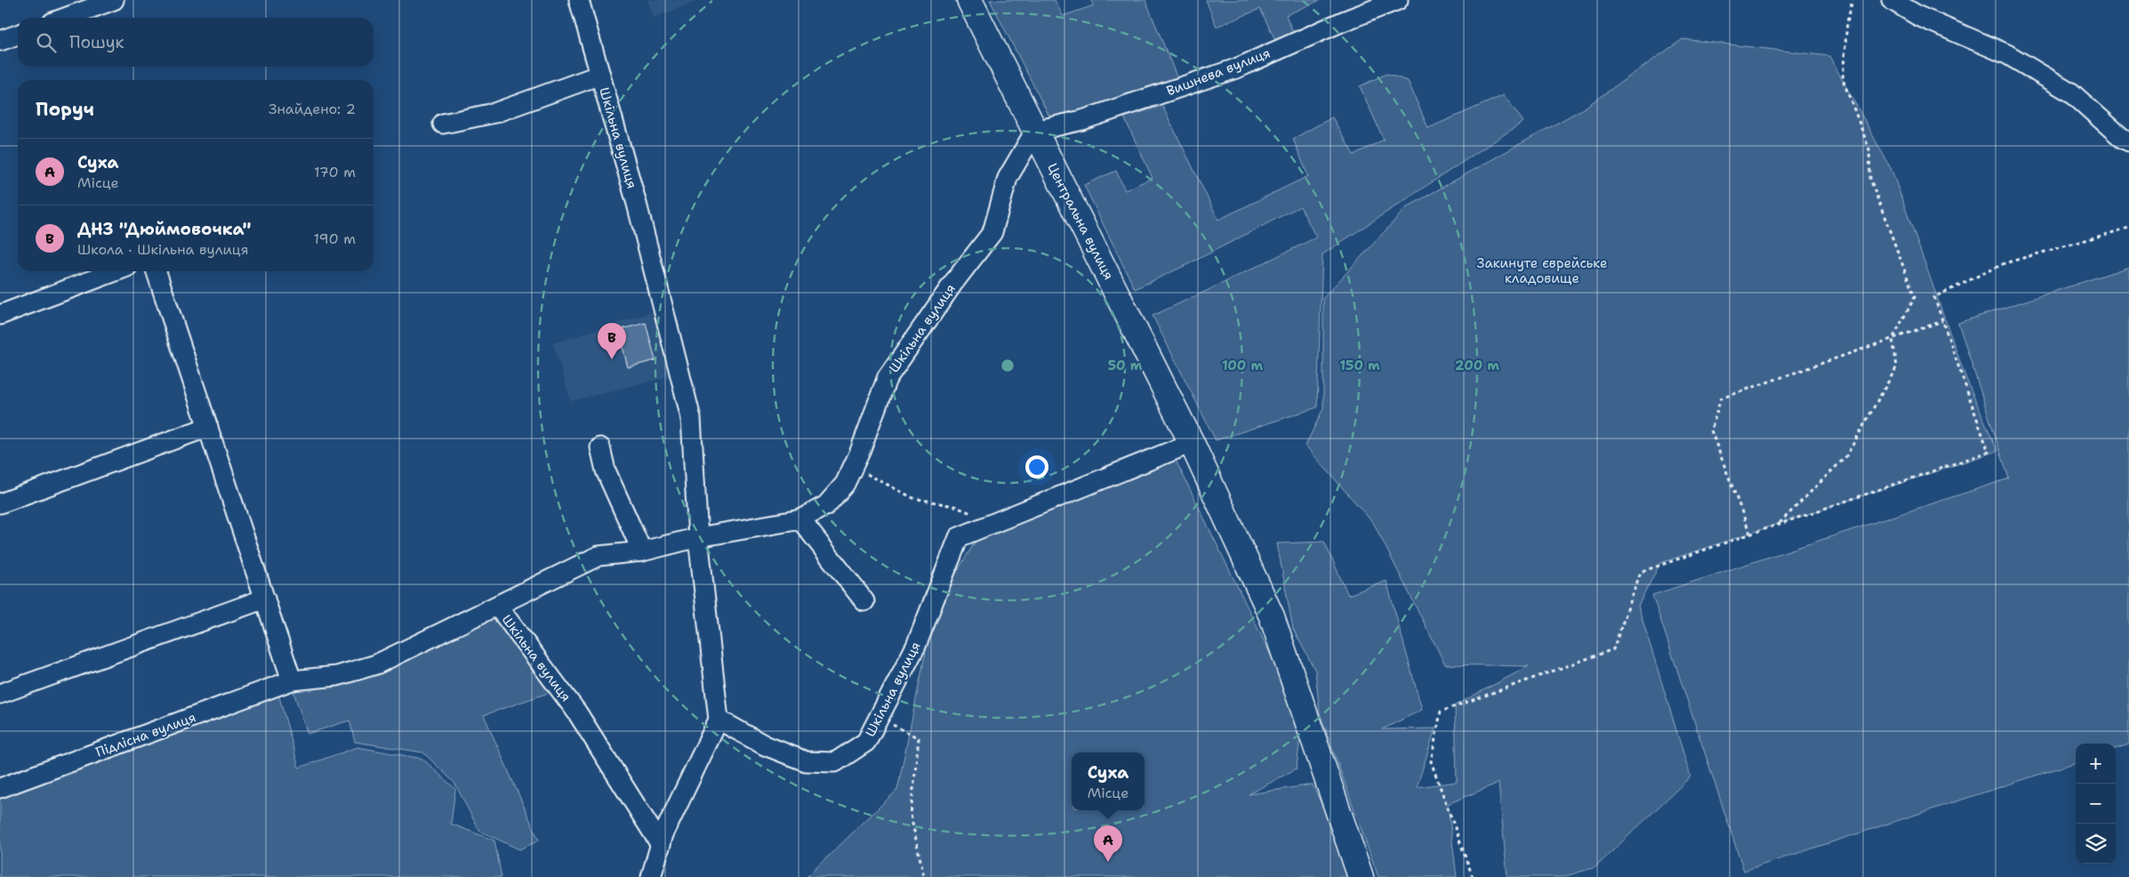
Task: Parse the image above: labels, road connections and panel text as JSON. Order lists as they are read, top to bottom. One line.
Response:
{"streets":{"main road":["Центральна вулиця"],"street":["Вишнева вулиця","Шкільна вулиця","Підлісна вулиця"]},"crossings":[["Вишнева вулиця","Шкільна вулиця"],["Вишнева вулиця","Центральна вулиця"],["Шкільна вулиця","Центральна вулиця"],["Шкільна вулиця","Підлісна вулиця"]],"parks":["Закинуте єврейське кладовище"],"page":{"search":"Пошук","heading":["Поруч","Знайдено: 2"],"list":[{"mark":"A","name":"Суха","note":"Місце","value":"170 m"},{"mark":"B","name":"ДНЗ \"Дюймовочка\"","note":"Школа · Шкільна вулиця","value":"190 m"}],"pins":["B","A"],"map_buttons":["+","−"],"popup":["Суха","Місце"]},"rings":["50 m","100 m","150 m","200 m"]}
